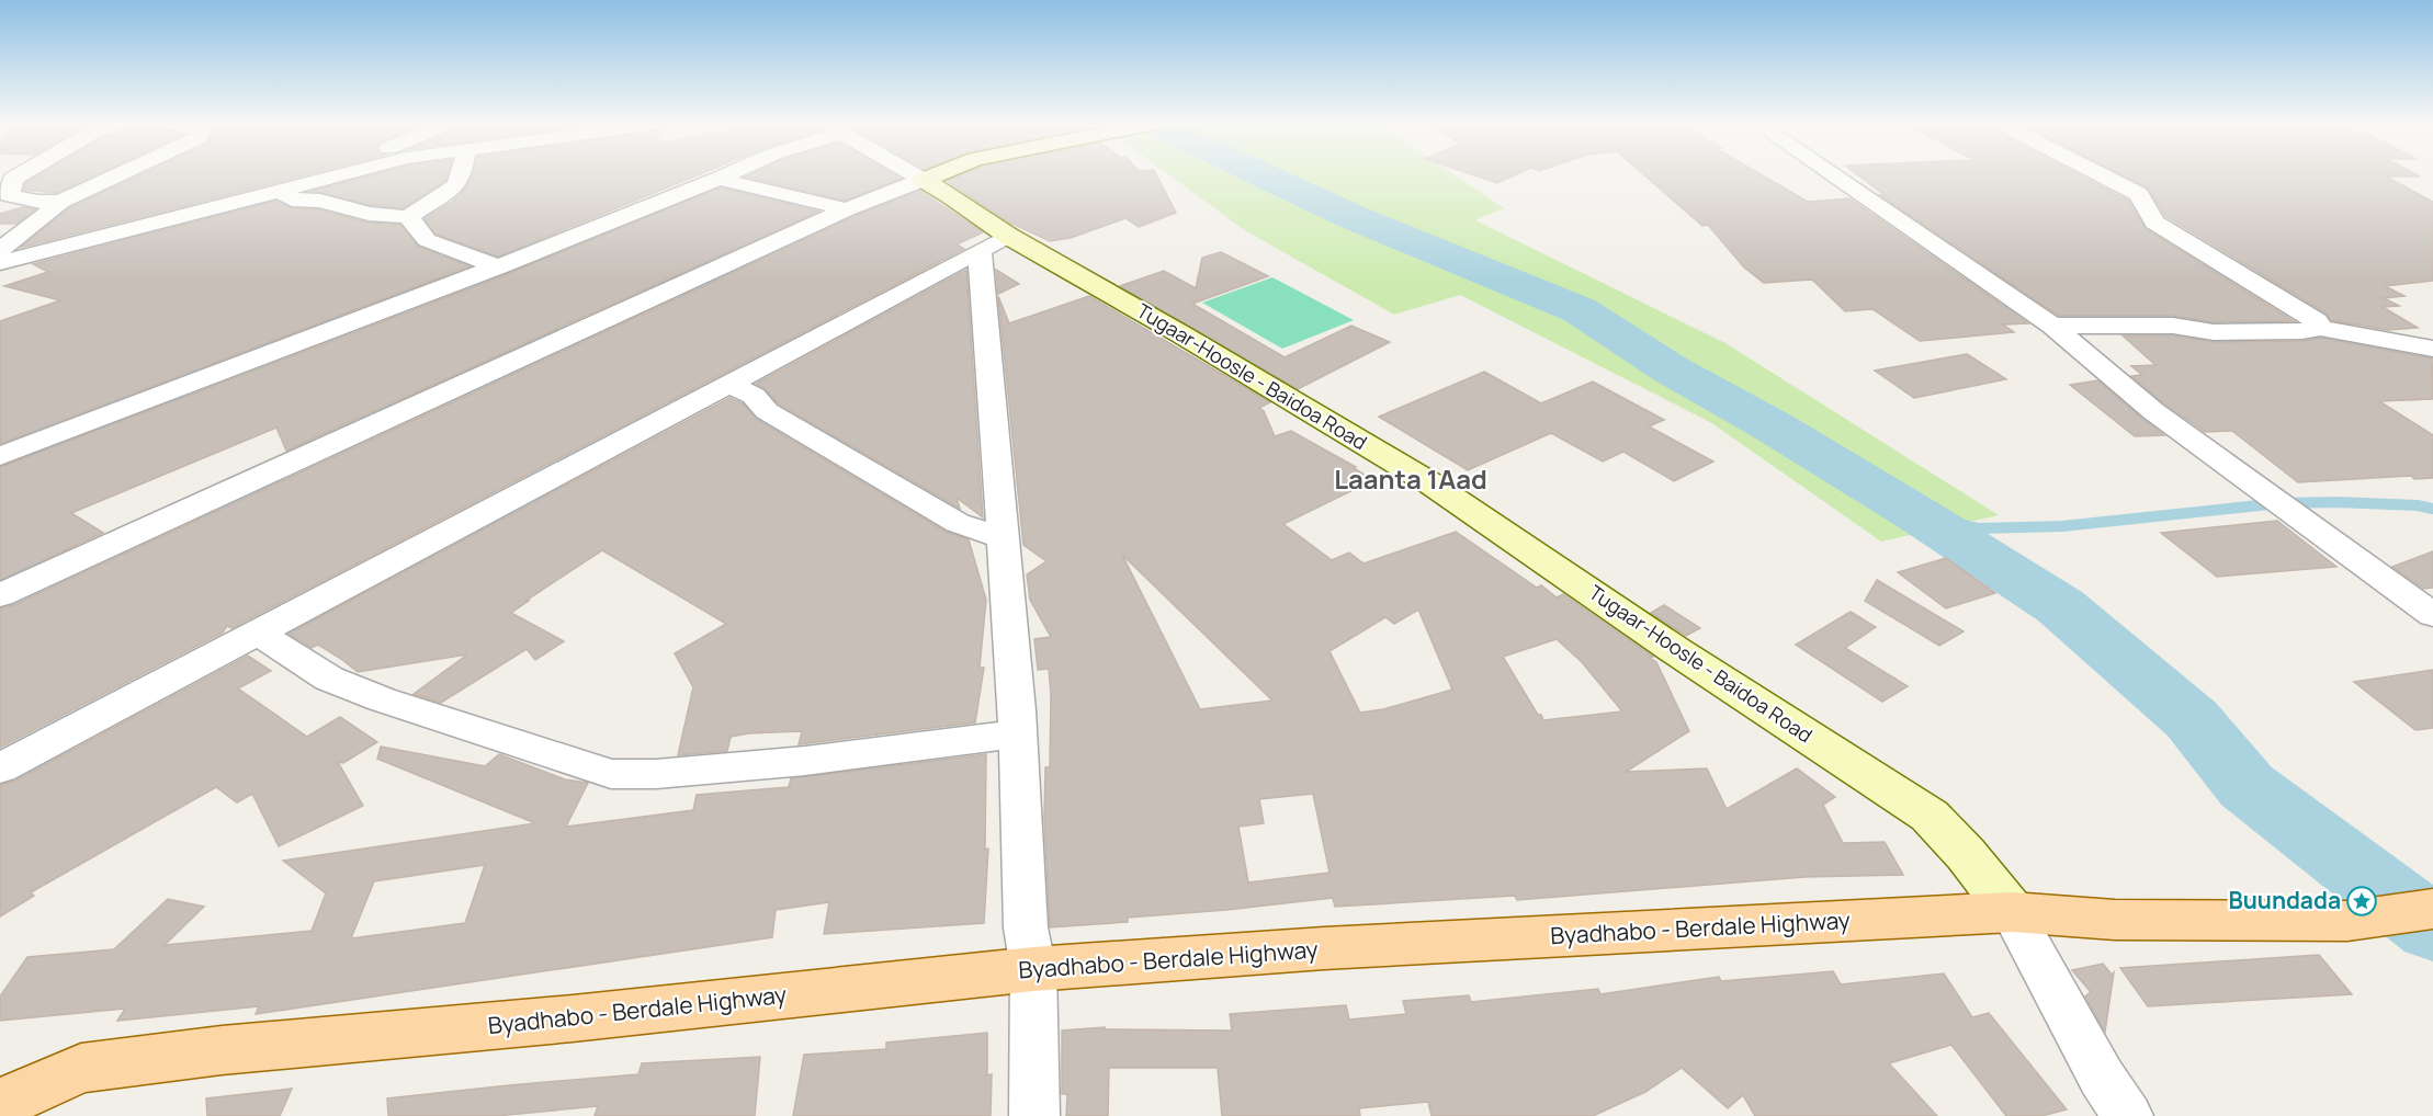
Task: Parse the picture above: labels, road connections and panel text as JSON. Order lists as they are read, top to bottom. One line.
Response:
{"streets":{"main road":["Tugaar-Hoosle - Baidoa Road","Byadhabo - Berdale Highway"]},"crossings":[["Tugaar-Hoosle - Baidoa Road","Byadhabo - Berdale Highway"]],"districts":["Laanta 1Aad"],"places":{"place":["Buundada"]}}
